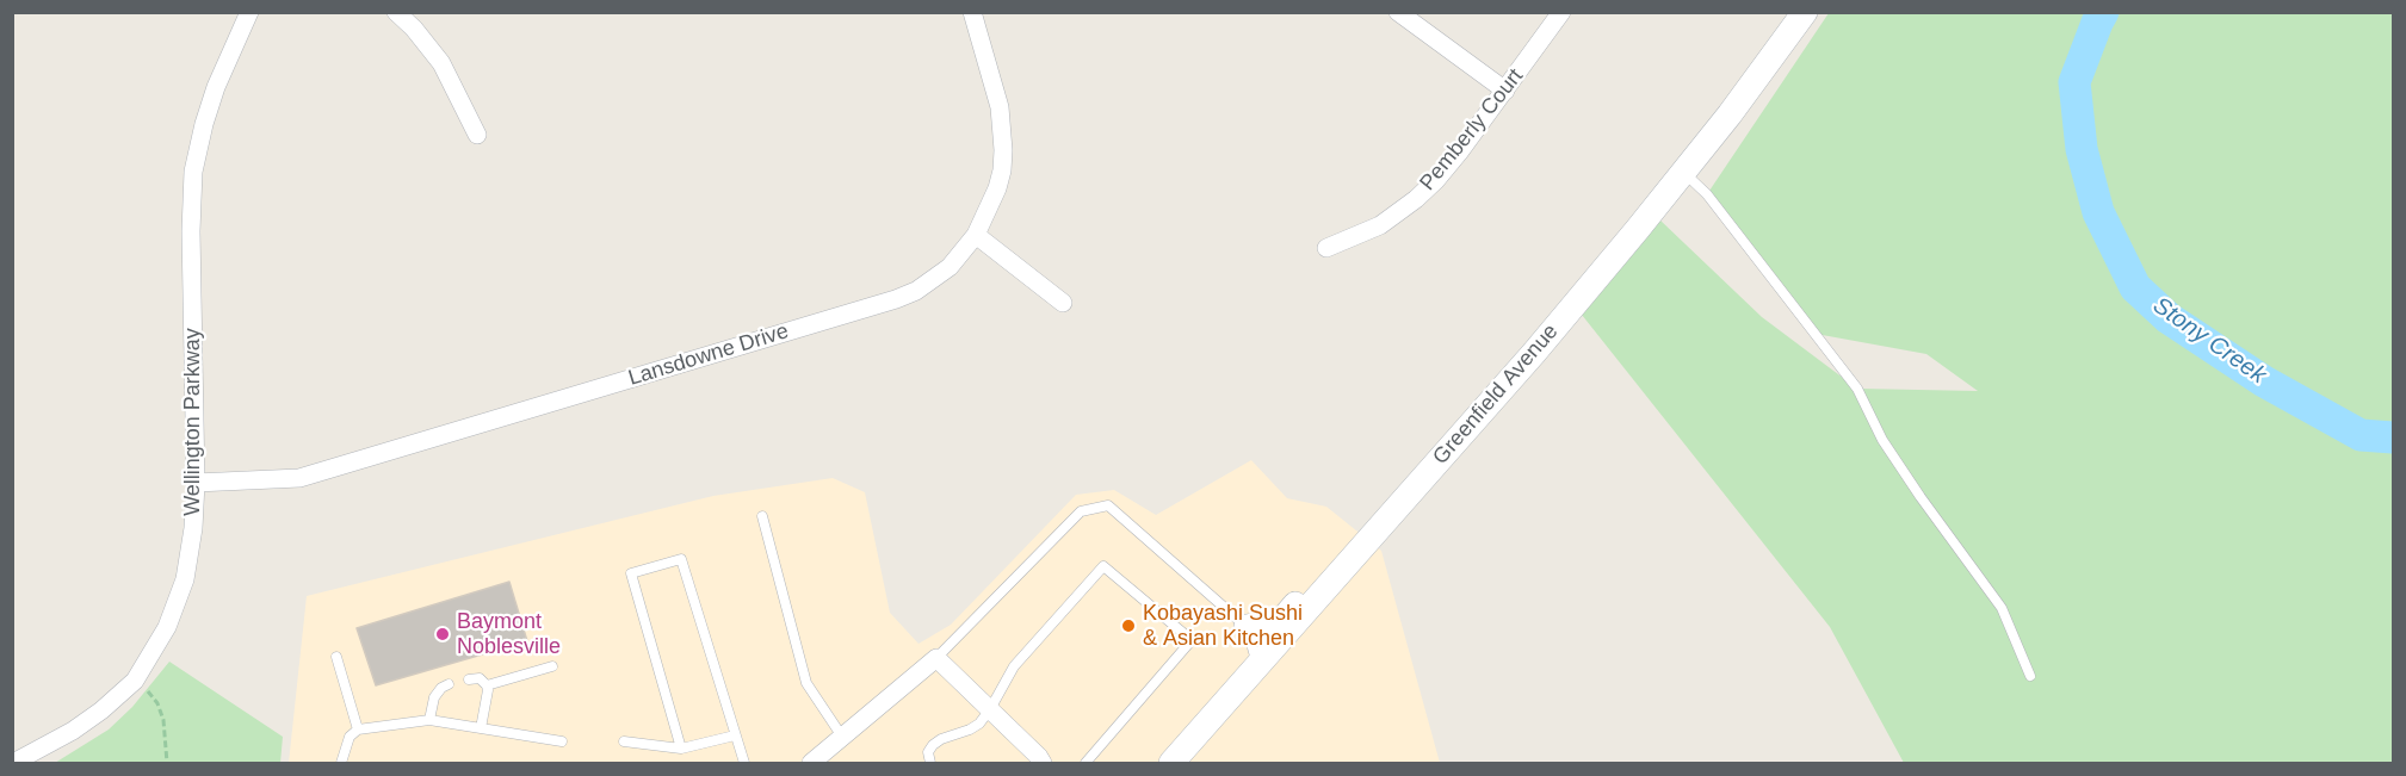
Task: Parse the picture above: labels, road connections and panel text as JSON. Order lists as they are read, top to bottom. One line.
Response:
{"streets":{"main road":["Greenfield Avenue"],"street":["Pemberly Court","Lansdowne Drive","Wellington Parkway"]},"crossings":[["Lansdowne Drive","Wellington Parkway"]],"water":["Stony Creek"],"places":["Kobayashi Sushi & Asian Kitchen","Baymont Noblesville"]}
